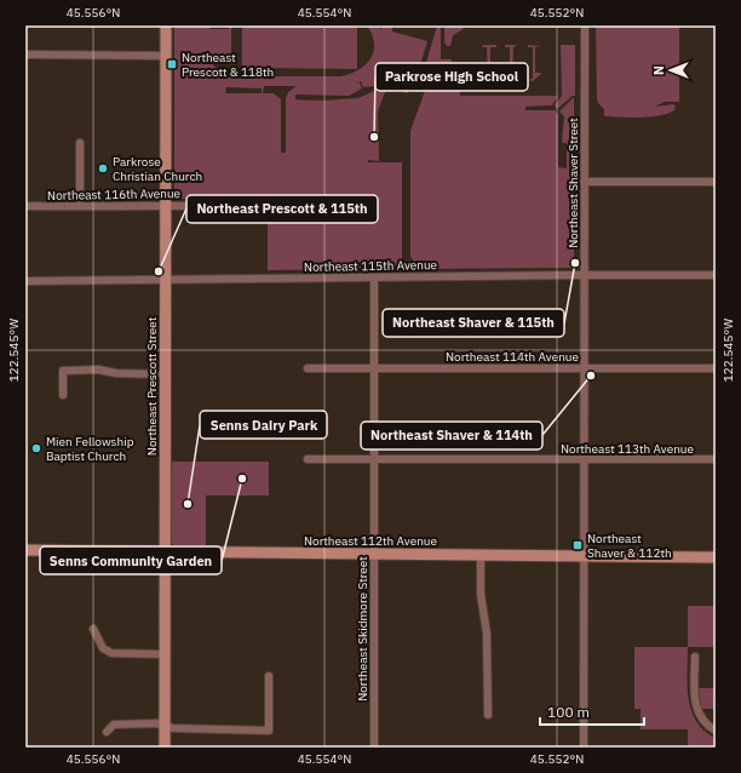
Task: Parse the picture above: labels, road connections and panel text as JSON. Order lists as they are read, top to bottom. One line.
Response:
{"streets":{"street":["Northeast Shaver Street","Northeast 116th Avenue","Northeast 115th Avenue","Northeast 114th Avenue","Northeast Prescott Street","Northeast 113th Avenue","Northeast 112th Avenue","Northeast Skidmore Street"]},"crossings":[["Northeast Shaver Street","Northeast 115th Avenue"],["Northeast Shaver Street","Northeast 114th Avenue"],["Northeast Shaver Street","Northeast 113th Avenue"],["Northeast Shaver Street","Northeast 112th Avenue"],["Northeast 116th Avenue","Northeast Prescott Street"],["Northeast 115th Avenue","Northeast Prescott Street"],["Northeast 115th Avenue","Northeast Skidmore Street"],["Northeast 114th Avenue","Northeast Skidmore Street"],["Northeast Prescott Street","Northeast 112th Avenue"],["Northeast 113th Avenue","Northeast Skidmore Street"],["Northeast 112th Avenue","Northeast Skidmore Street"]],"places":{"transit":["Northeast Prescott & 118th","Northeast Shaver & 112th"],"other":["Parkrose High School","Parkrose Christian Church","Northeast Shaver & 115th","Northeast Prescott & 115th","Northeast Shaver & 114th","Mien Fellowship Baptist Church","Senns Community Garden","Senns Dairy Park"]},"scale_bar":"100 m","north":"left","coordinates":["45.556°N","45.554°N","45.552°N","122.545°W"]}
